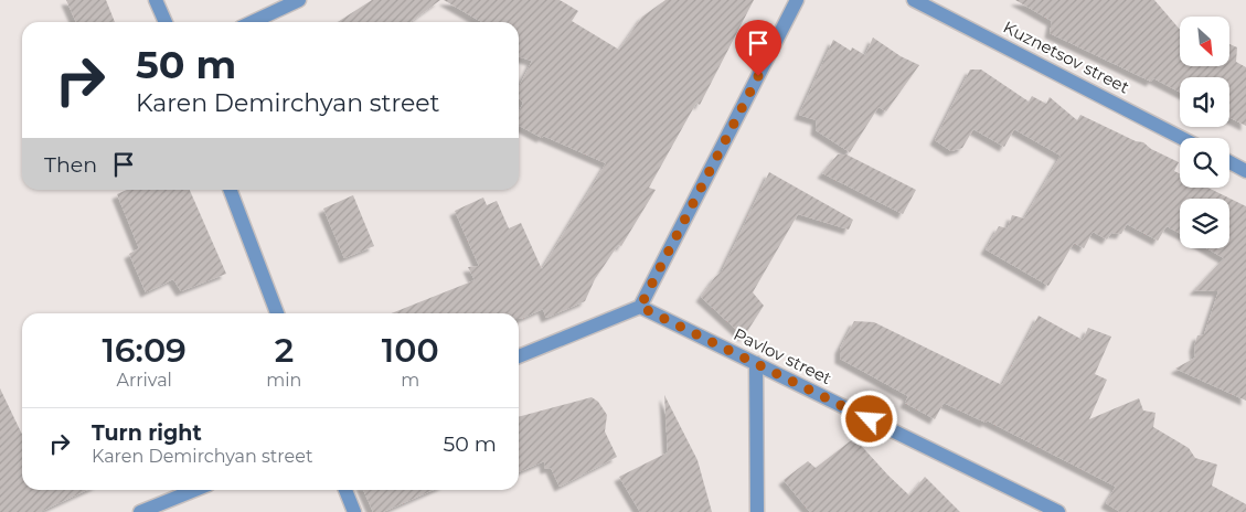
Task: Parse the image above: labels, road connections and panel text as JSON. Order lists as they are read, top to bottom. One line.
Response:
{"streets":{"street":["Kuznetsov street","Pavlov street"]},"north":"bottom right","page":{"turn":["50 m","Karen Demirchyan street"],"then":"Then","eta":["16:09","Arrival","2","min","100","m"],"list":[{"name":"Turn right","note":"Karen Demirchyan street","value":"50 m"}]}}
